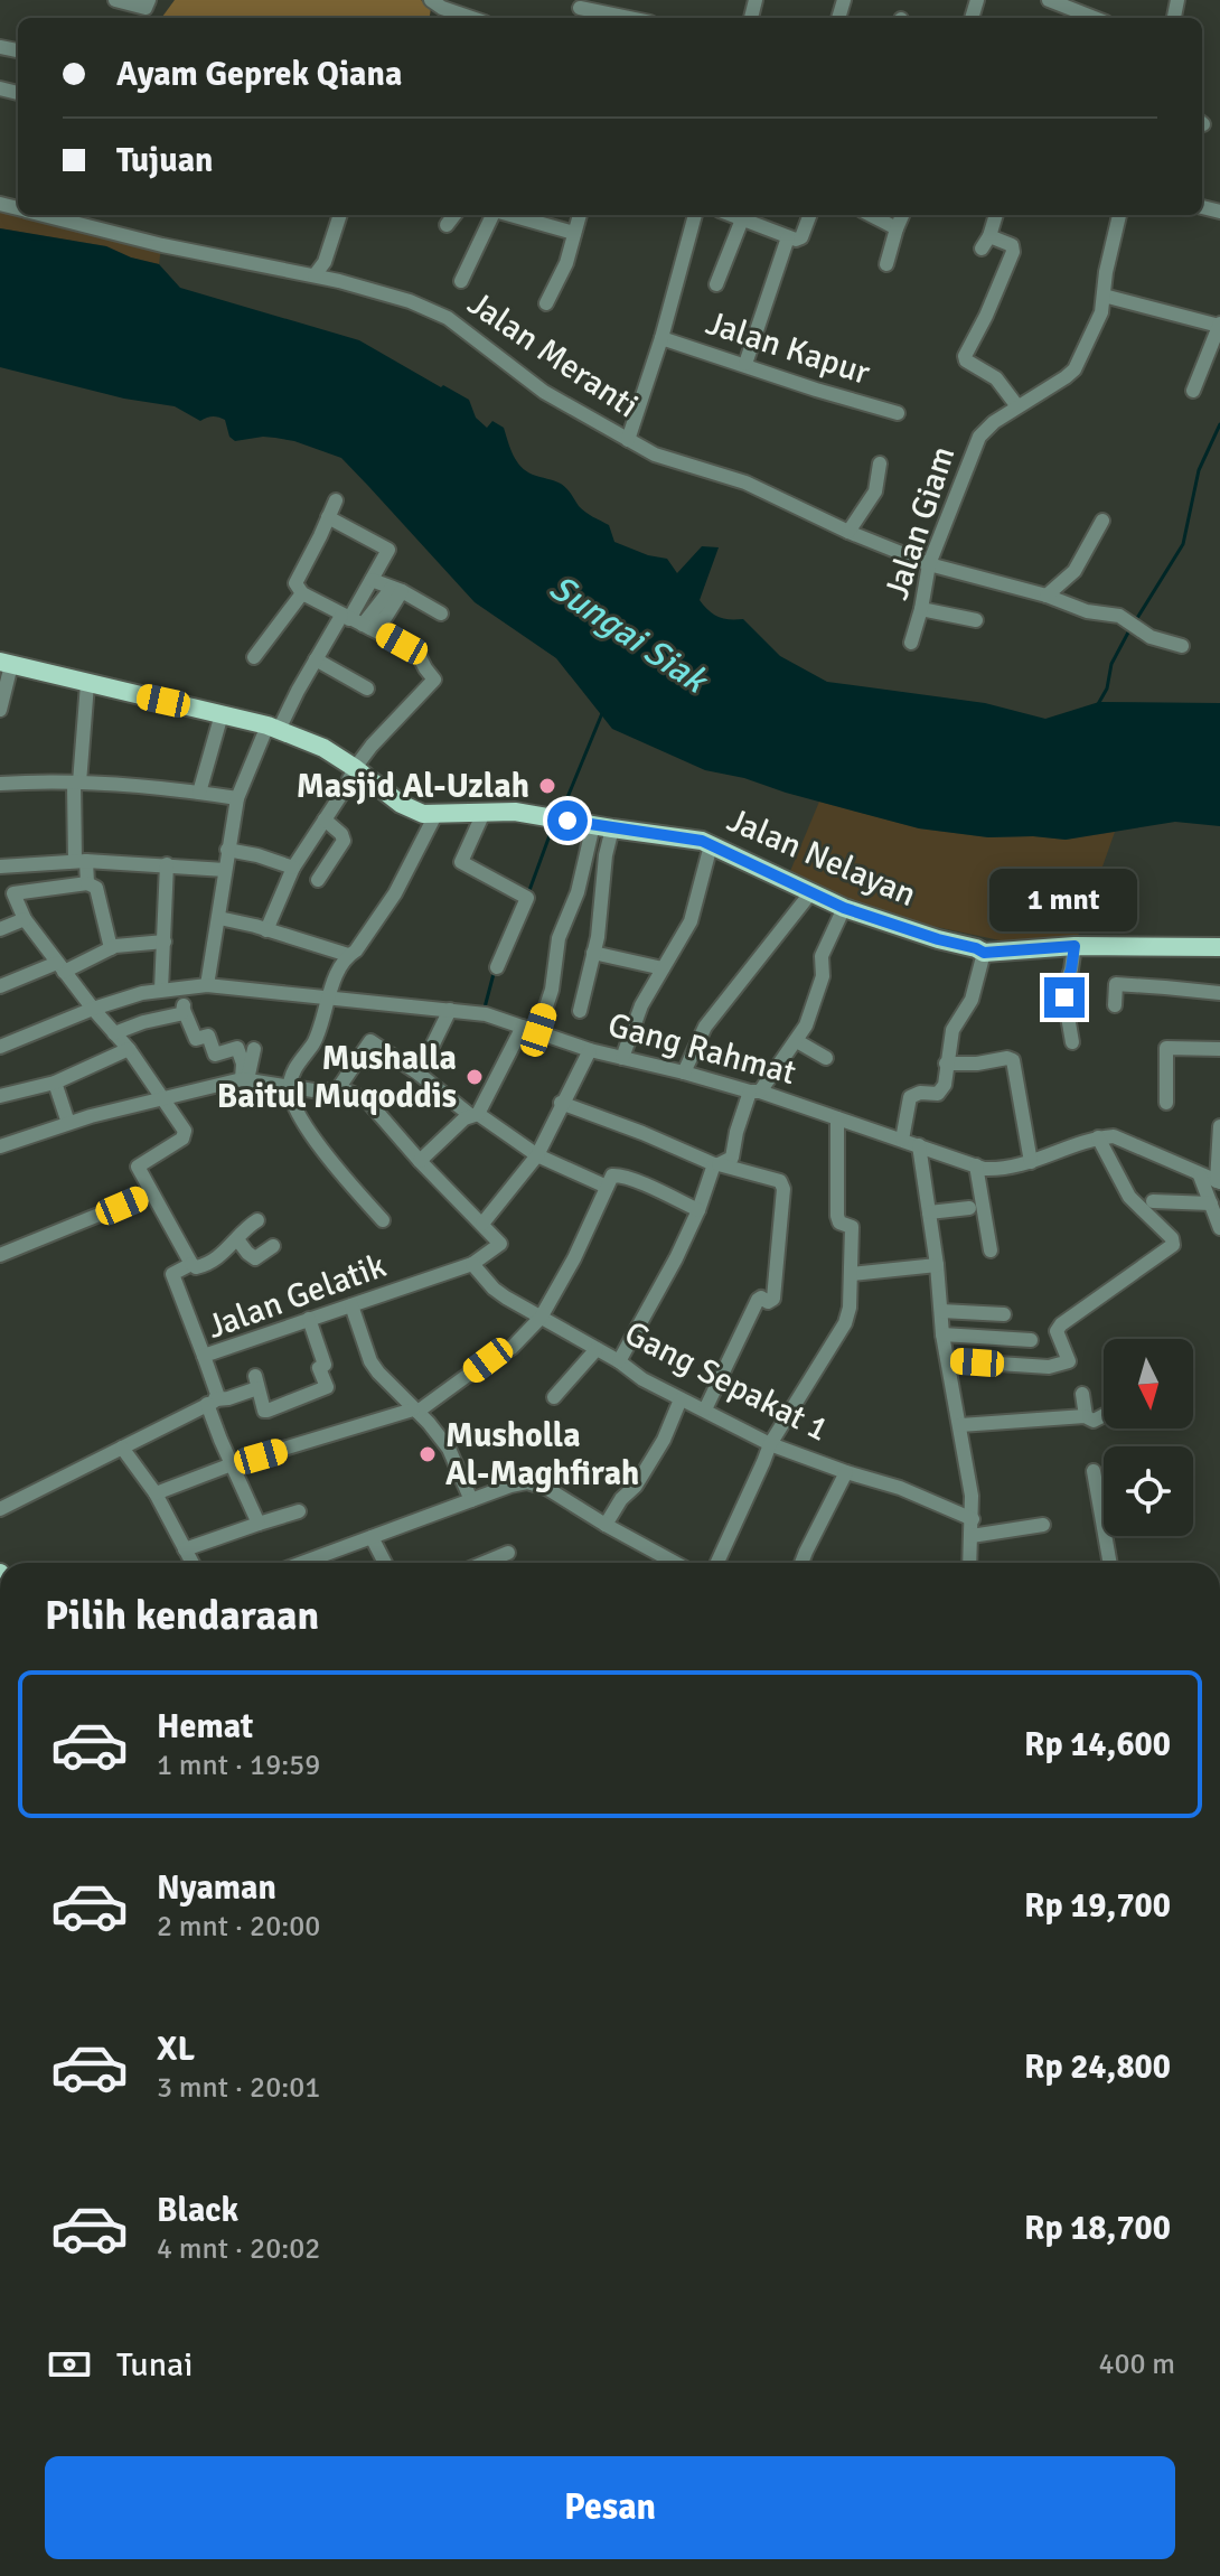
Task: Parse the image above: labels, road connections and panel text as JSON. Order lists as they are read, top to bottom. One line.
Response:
{"streets":{"main road":["Jalan Nelayan"],"street":["Jalan Kapur","Jalan Meranti","Jalan Giam","Gang Rahmat","Jalan Gelatik","Gang Sepakat 1"]},"crossings":[["Jalan Kapur","Jalan Meranti"],["Jalan Meranti","Jalan Giam"],["Jalan Gelatik","Gang Sepakat 1"]],"water":["Sungai Siak"],"places":["Masjid Al-Uzlah","Mushalla Baitul Muqoddis","Musholla Al-Maghfirah"],"north":"bottom","page":{"banner":["Ayam Geprek Qiana","Tujuan"],"bubble":"1 mnt","heading":"Pilih kendaraan","list":[{"name":"Hemat","note":"1 mnt · 19:59","value":"Rp 14,600"},{"name":"Nyaman","note":"2 mnt · 20:00","value":"Rp 19,700"},{"name":"XL","note":"3 mnt · 20:01","value":"Rp 24,800"},{"name":"Black","note":"4 mnt · 20:02","value":"Rp 18,700"}],"pay":["Tunai","400 m"],"buttons":"Pesan"}}
